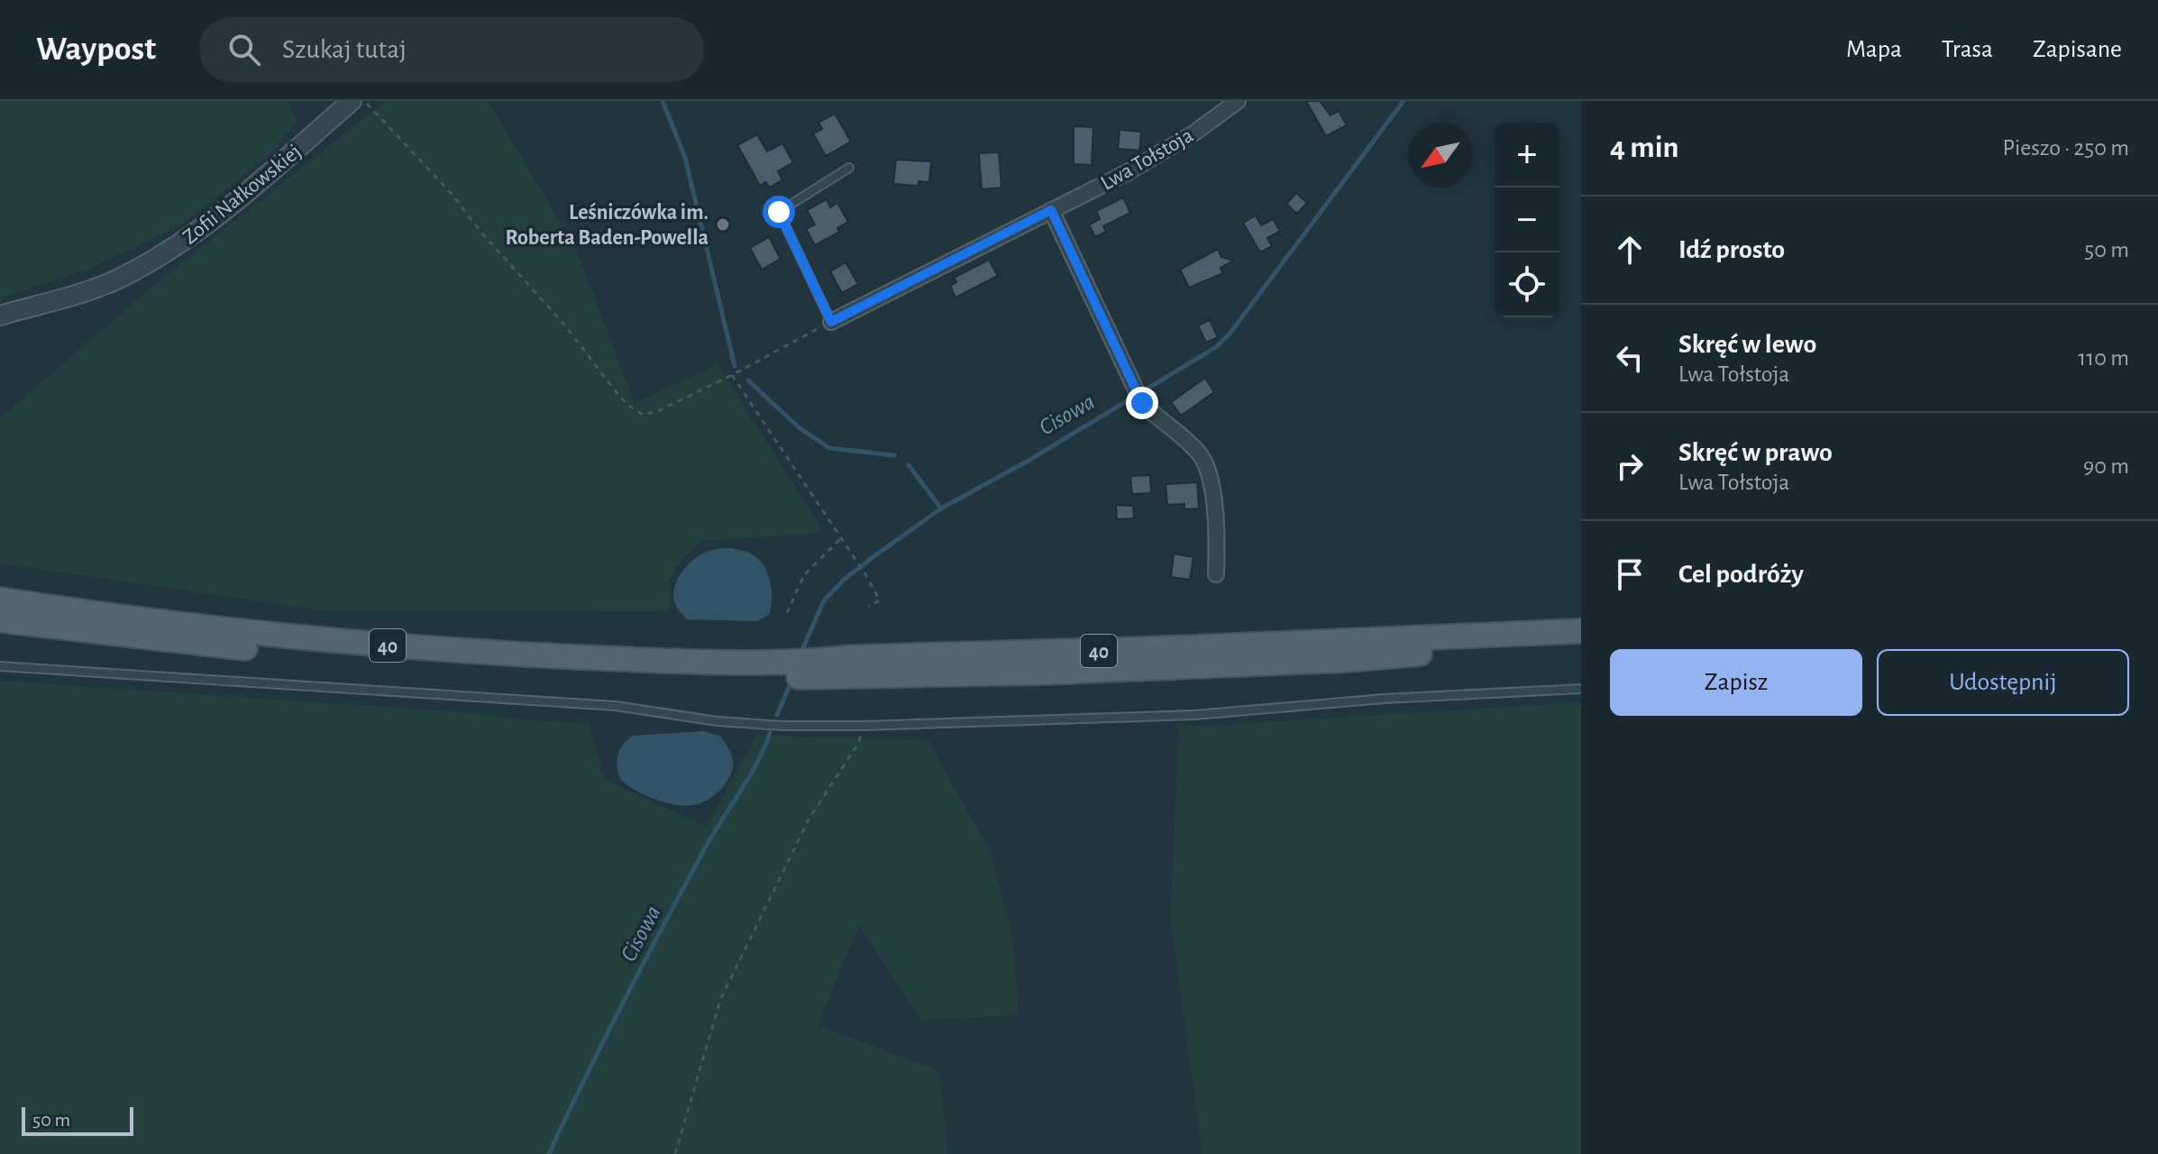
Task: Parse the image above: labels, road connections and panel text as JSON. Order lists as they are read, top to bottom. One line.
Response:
{"streets":{"main road":["40"],"street":["Lwa Tołstoja","Zofii Nałkowskiej"]},"water":["Cisowa"],"places":["Leśniczówka im. Roberta Baden-Powella"],"scale_bar":"50 m","north":"bottom left","page":{"header":"Waypost","search":"Szukaj tutaj","nav":["Mapa","Trasa","Zapisane"],"heading":["4 min","Pieszo · 250 m"],"map_buttons":["+","−"],"list":[["Idź prosto","50 m"],["Skręć w lewo","Lwa Tołstoja","110 m"],["Skręć w prawo","Lwa Tołstoja","90 m"],"Cel podróży"],"buttons":["Zapisz","Udostępnij"],"scale":"50 m"}}
